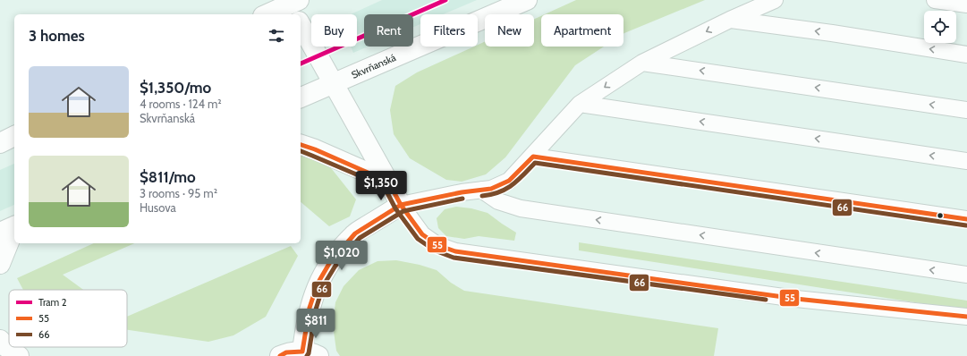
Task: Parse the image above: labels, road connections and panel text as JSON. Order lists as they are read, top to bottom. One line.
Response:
{"streets":{"main road":["Skvrňanská"]},"lines":["tram line 2","transit line 55","transit line 66"],"legend":["Tram 2","55","66"],"page":{"chip":["Buy","Rent","Filters","New","Apartment"],"heading":"3 homes","list":[{"name":"$1,350/mo","note":"4 rooms · 124 m² · Skvrňanská"},{"name":"$811/mo","note":"3 rooms · 95 m² · Husova"}],"price":["$1,350","$1,020","$811"]}}
